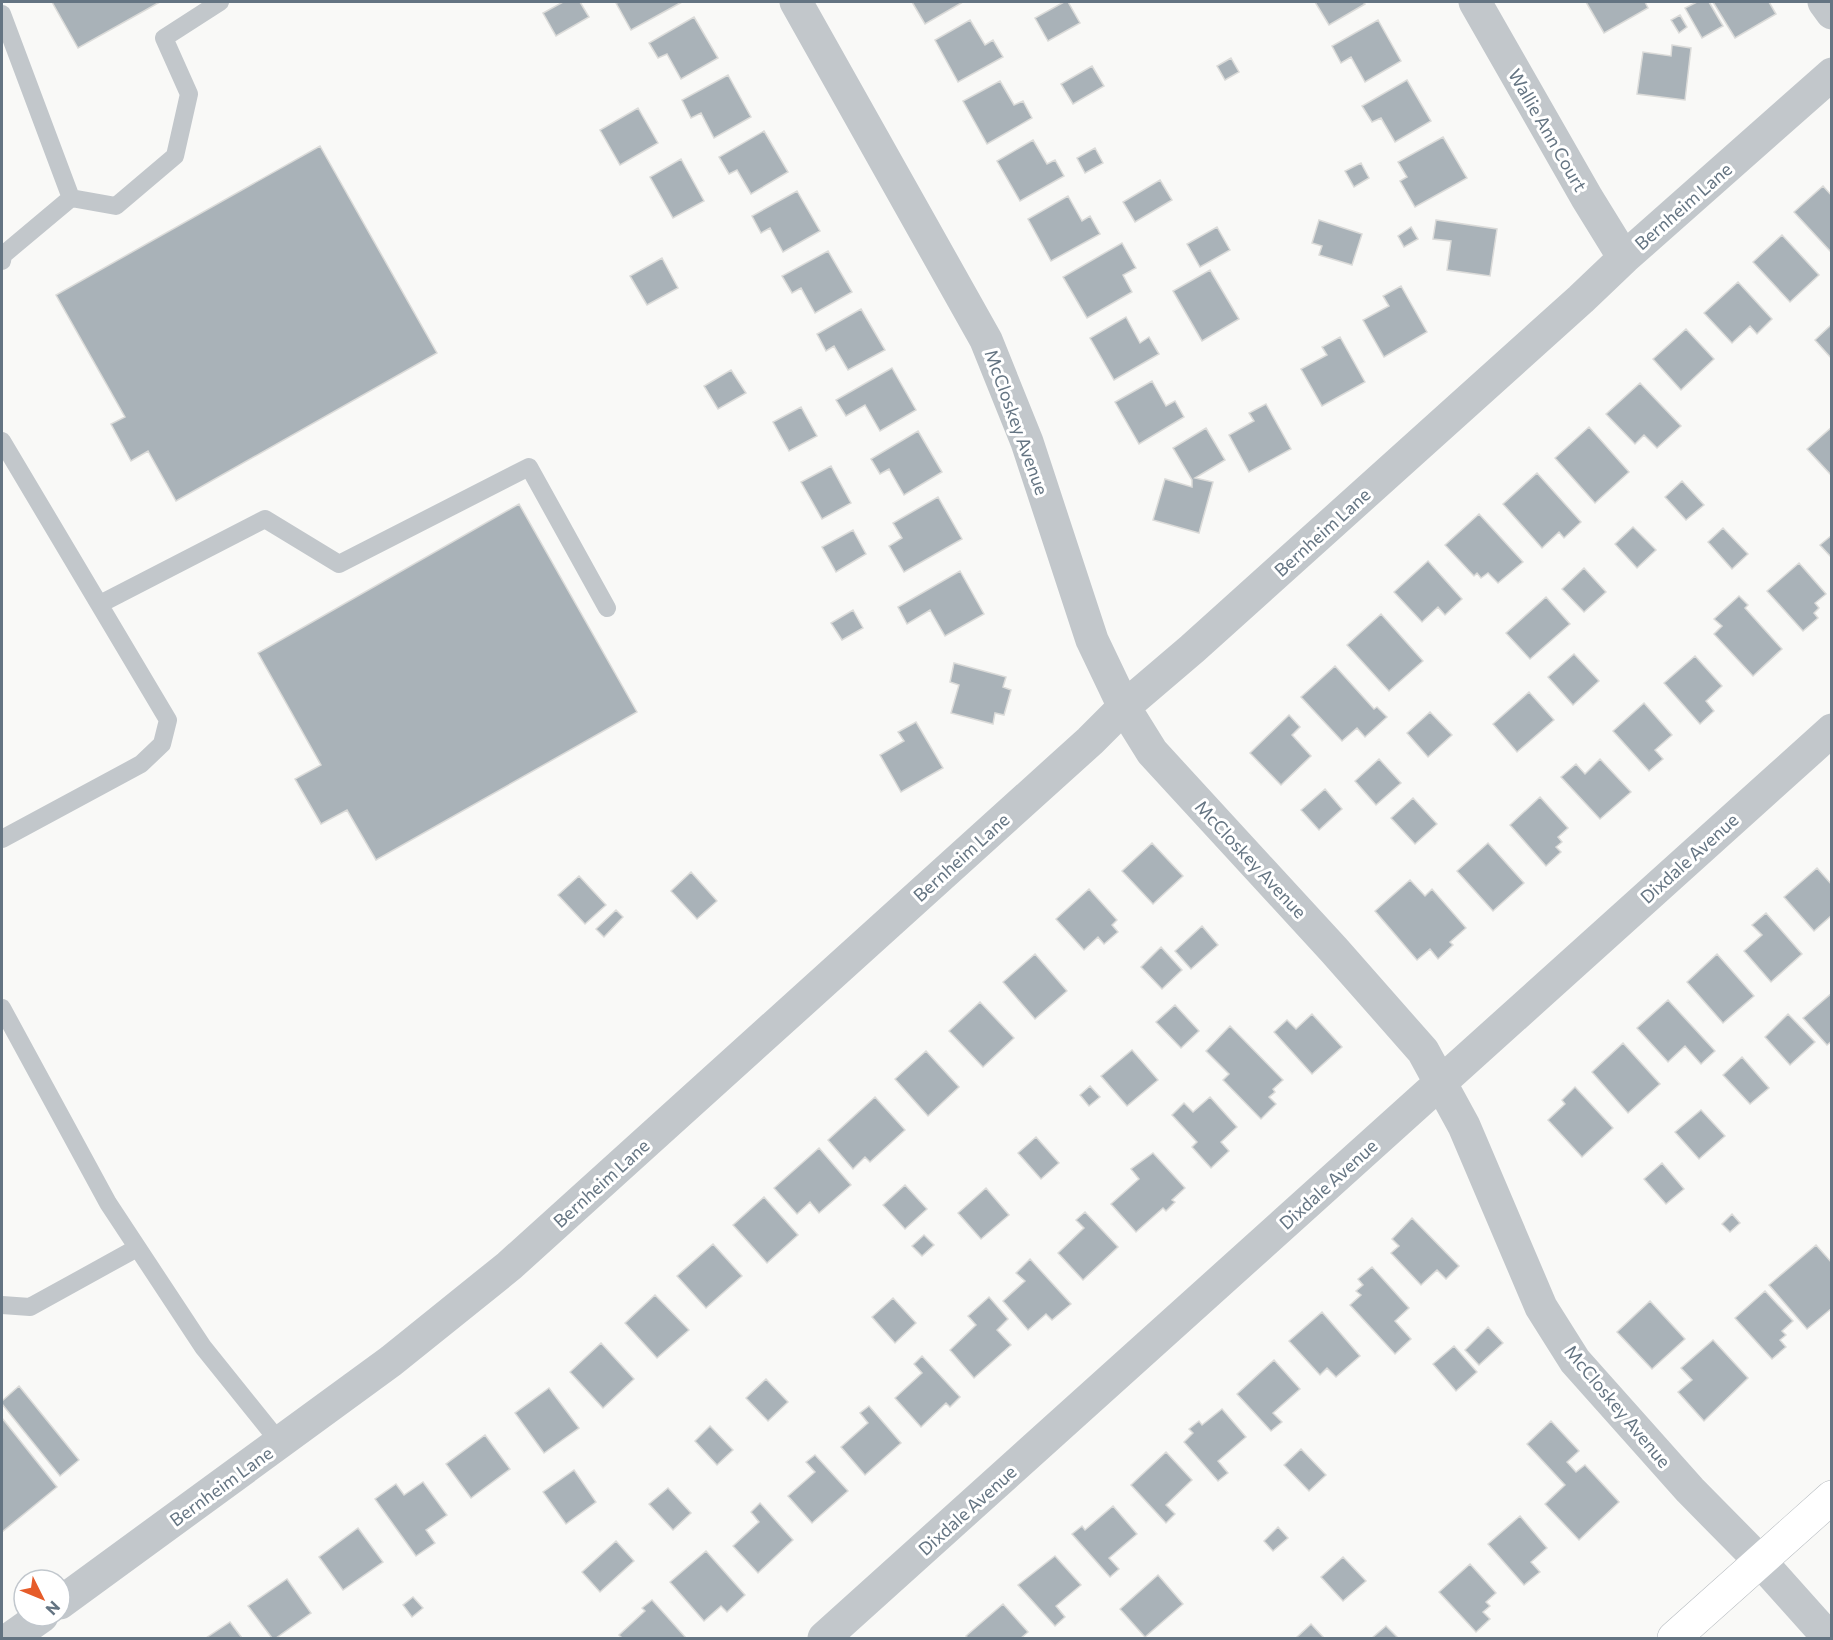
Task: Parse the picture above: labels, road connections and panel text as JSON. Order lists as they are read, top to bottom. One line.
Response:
{"streets":{"street":["Wallie Ann Court","Bernheim Lane","McCloskey Avenue","Dixdale Avenue"]},"crossings":[["Wallie Ann Court","Bernheim Lane"],["Bernheim Lane","McCloskey Avenue"],["McCloskey Avenue","Dixdale Avenue"]],"north":"bottom right"}
